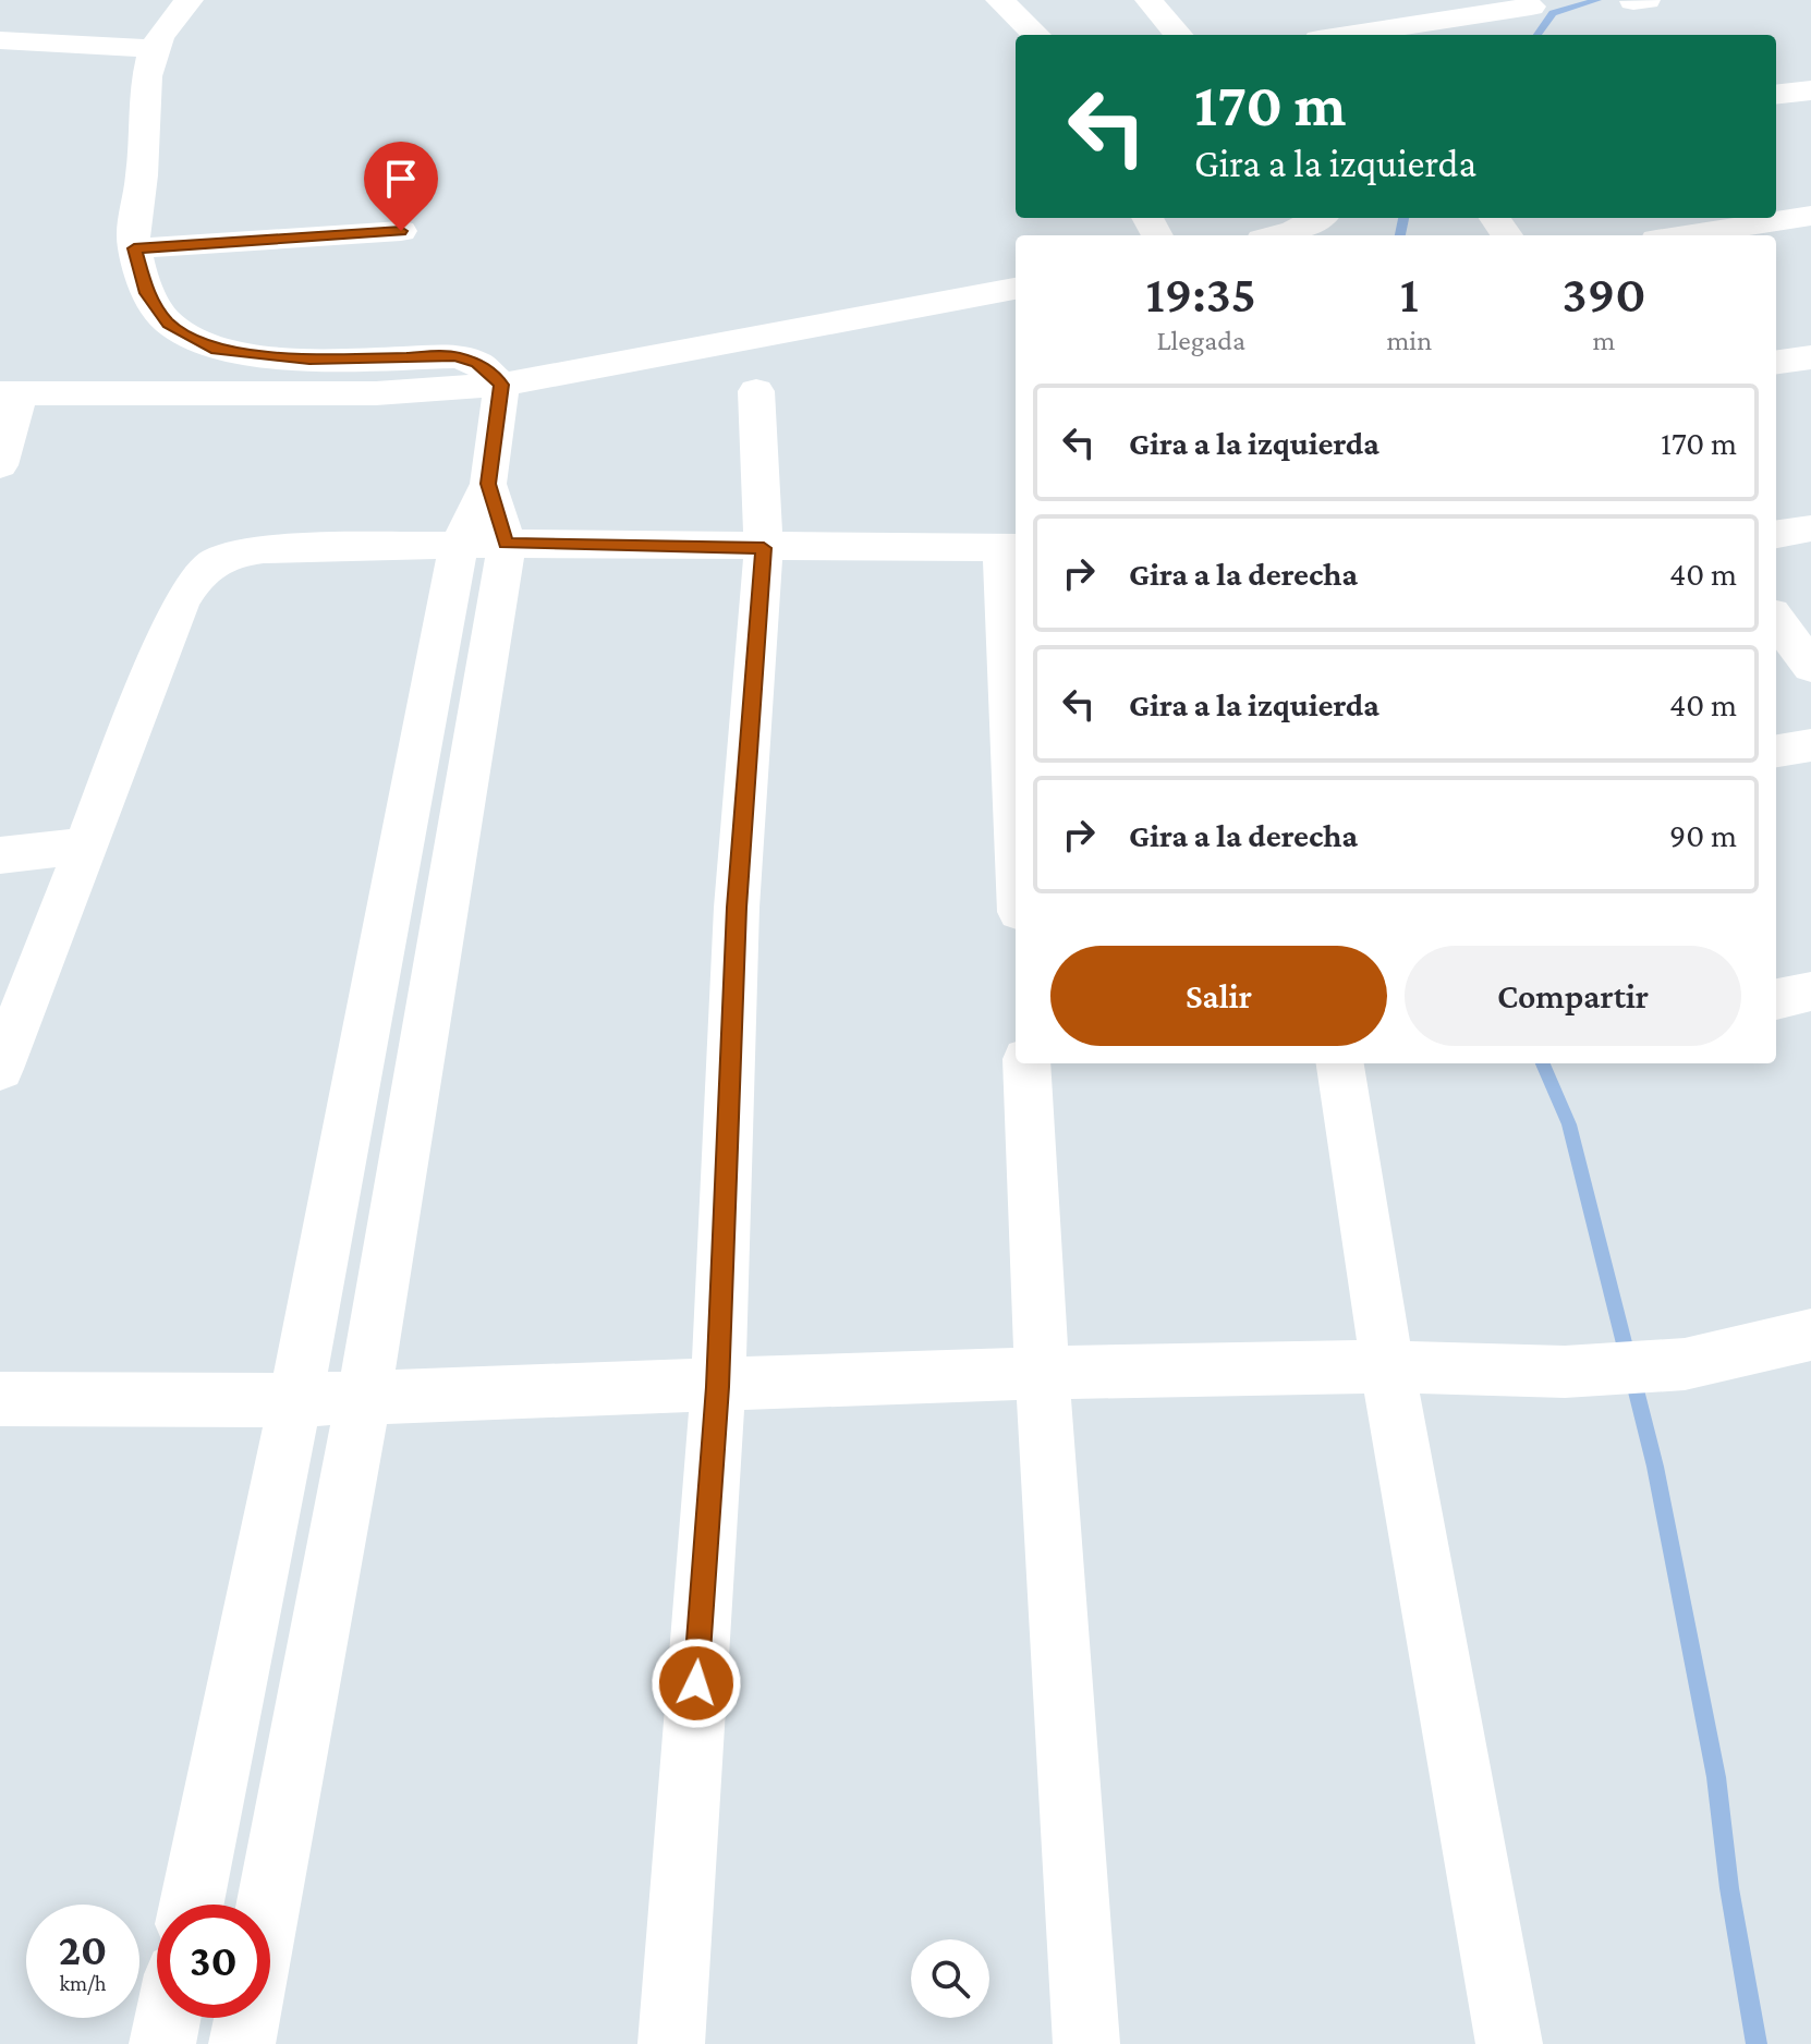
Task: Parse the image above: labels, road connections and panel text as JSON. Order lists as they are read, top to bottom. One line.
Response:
{"page":{"turn":["170 m","Gira a la izquierda"],"eta":["19:35","Llegada","1","min","390","m"],"list":[{"name":"Gira a la izquierda","value":"170 m"},{"name":"Gira a la derecha","value":"40 m"},{"name":"Gira a la izquierda","value":"40 m"},{"name":"Gira a la derecha","value":"90 m"}],"buttons":["Salir","Compartir"],"speed":"20 km/h","limit":"30"}}
